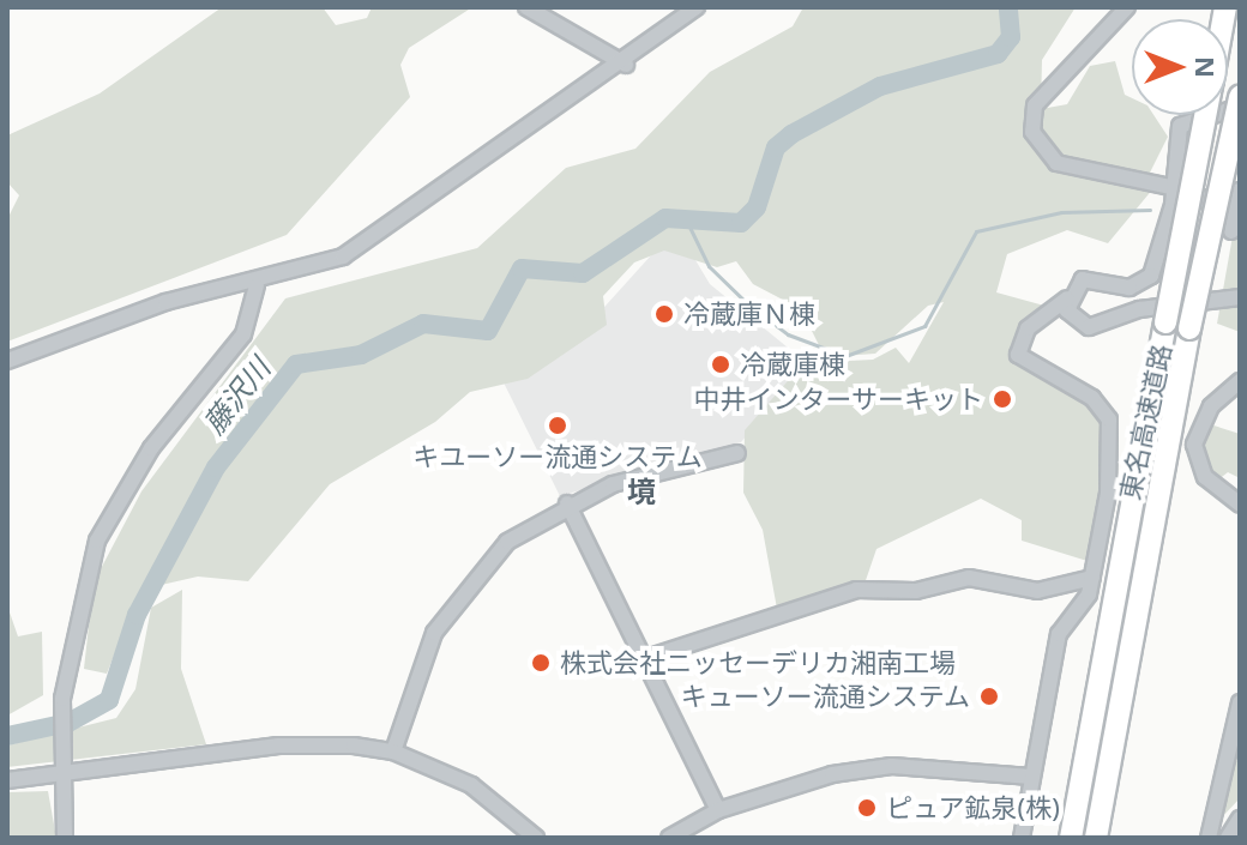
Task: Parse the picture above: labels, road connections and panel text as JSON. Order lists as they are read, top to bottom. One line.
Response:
{"streets":{"highway":["東名高速道路"]},"districts":["境"],"water":["藤沢川"],"places":["冷蔵庫Ｎ棟","冷蔵庫棟","中井インターサーキット","キユーソー流通システム","株式会社ニッセーデリカ湘南工場","キューソー流通システム","ピュア鉱泉(株)"],"north":"right"}
